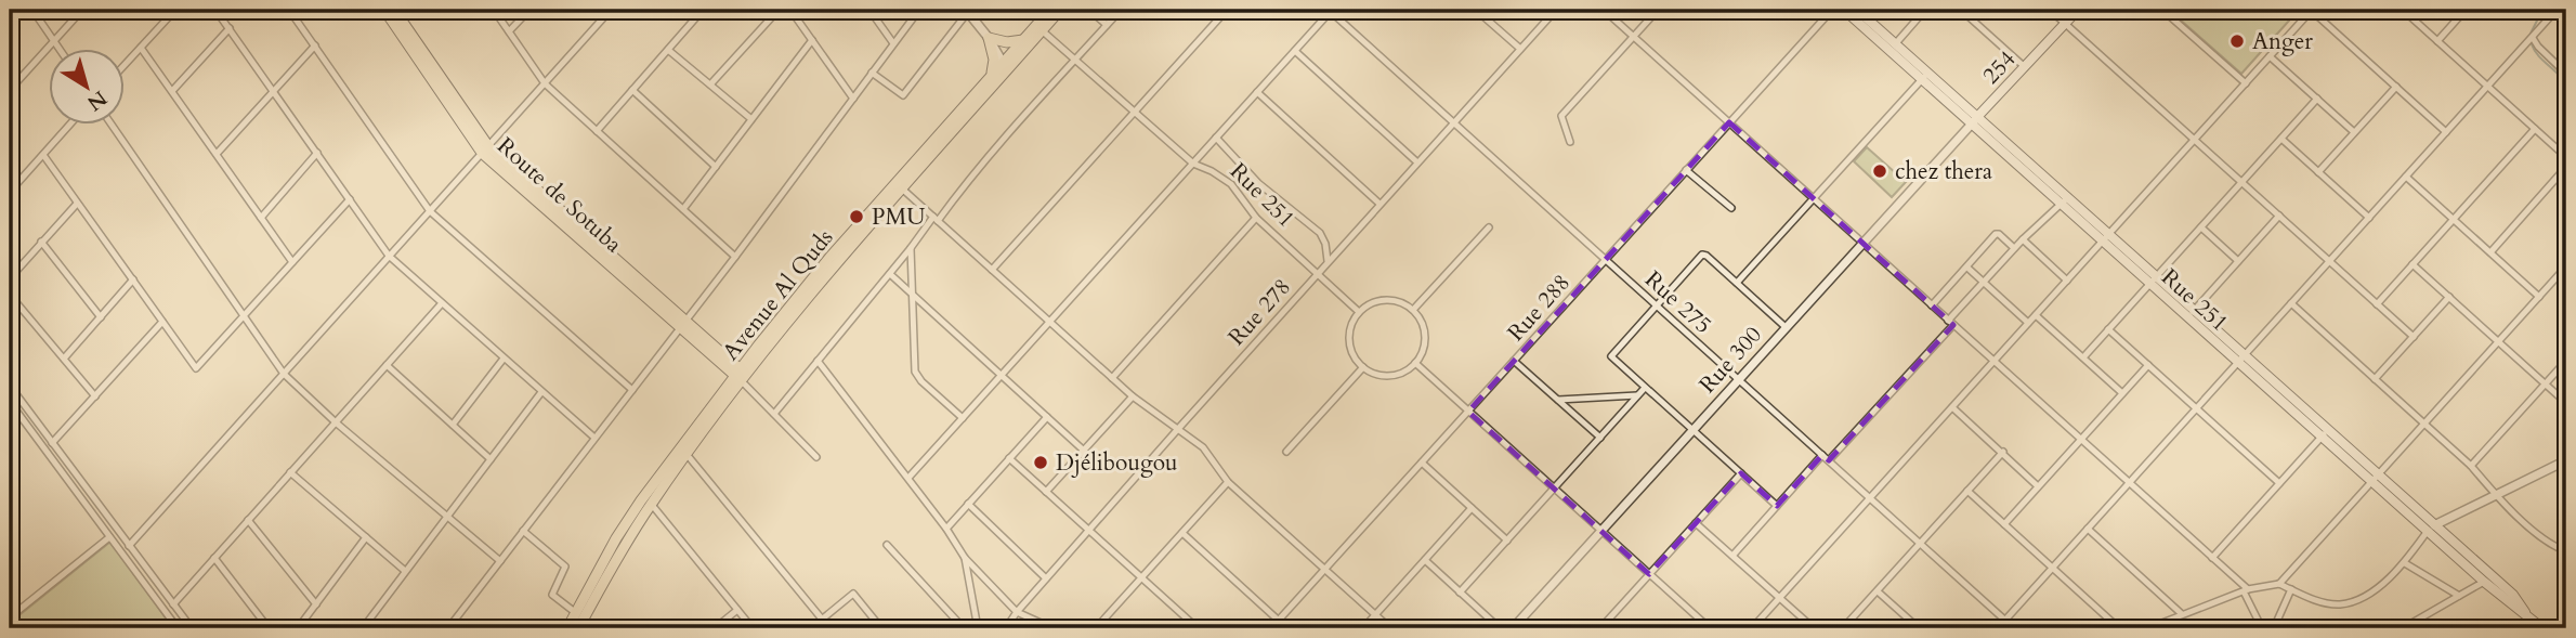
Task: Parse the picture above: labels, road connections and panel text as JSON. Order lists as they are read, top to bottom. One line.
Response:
{"streets":{"main road":["254","Route de Sotuba","Rue 251","Avenue Al Quds"],"street":["Rue 275","Rue 288","Rue 278","Rue 300"]},"crossings":[["254","Rue 251"],["254","Rue 300"],["Route de Sotuba","Avenue Al Quds"],["Rue 251","Avenue Al Quds"],["Rue 251","Rue 278"],["Rue 251","Rue 300"],["Rue 275","Rue 288"],["Rue 275","Rue 278"],["Rue 275","Rue 300"]],"places":["Anger","chez thera","PMU","Djélibougou"],"north":"bottom right"}
